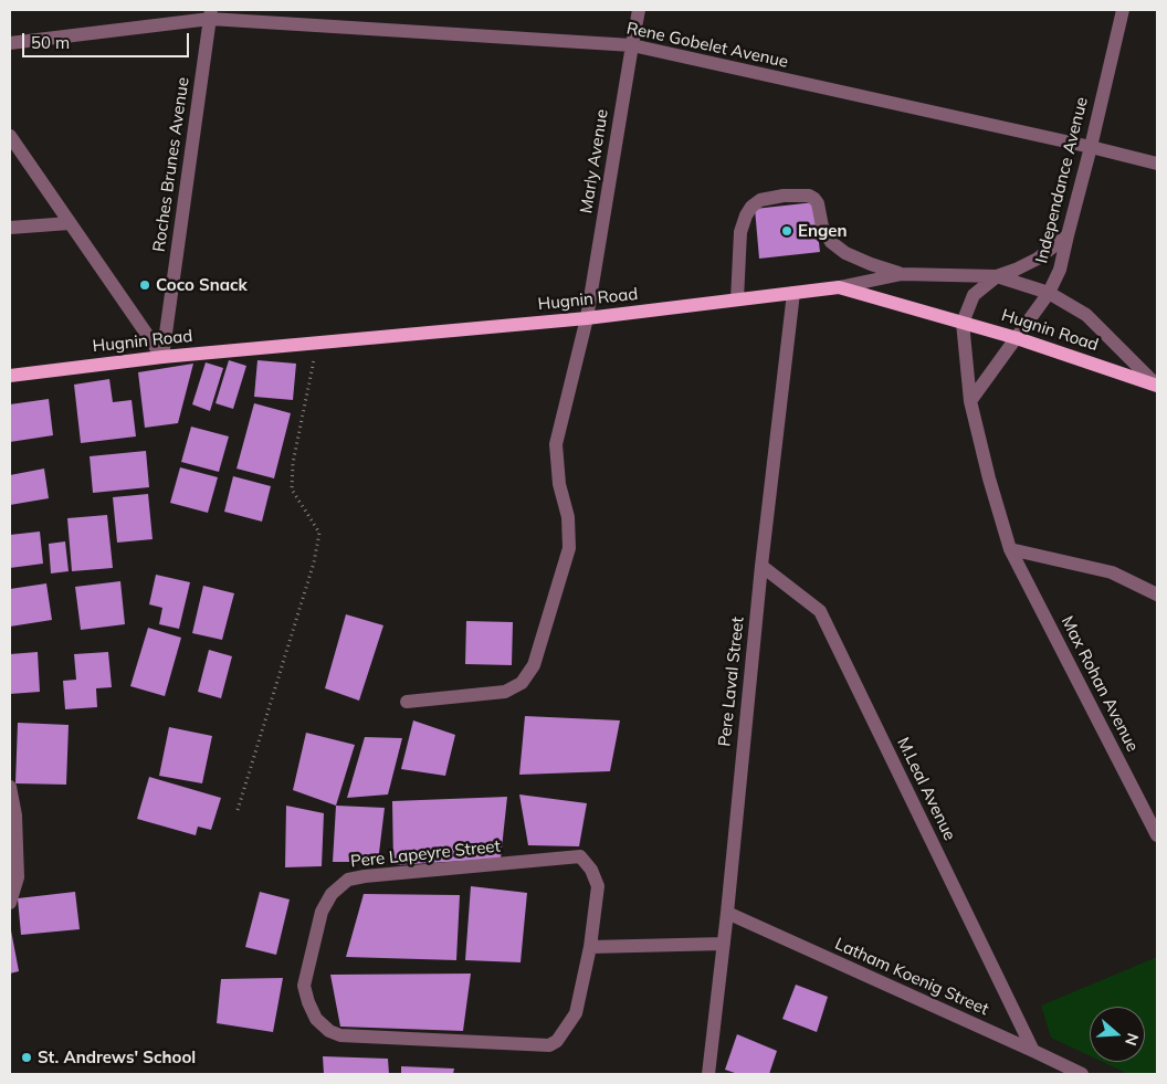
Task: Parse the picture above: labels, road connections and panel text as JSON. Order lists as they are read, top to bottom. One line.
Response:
{"streets":{"main road":["Hugnin Road"],"street":["Rene Gobelet Avenue","Marly Avenue","Roches Brunes Avenue","Independance Avenue","Pere Laval Street","Max Rohan Avenue","M.Leal Avenue","Pere Lapeyre Street","Latham Koenig Street"]},"crossings":[["Rene Gobelet Avenue","Marly Avenue"],["Rene Gobelet Avenue","Roches Brunes Avenue"],["Rene Gobelet Avenue","Independance Avenue"],["Marly Avenue","Hugnin Road"],["Roches Brunes Avenue","Hugnin Road"],["Independance Avenue","Hugnin Road"],["Independance Avenue","Max Rohan Avenue"],["Hugnin Road","Pere Laval Street"],["Hugnin Road","Max Rohan Avenue"],["Pere Laval Street","M.Leal Avenue"],["Pere Laval Street","Latham Koenig Street"],["M.Leal Avenue","Latham Koenig Street"]],"places":["Engen","Coco Snack","St. Andrews' School"],"scale_bar":"50 m","north":"right"}
